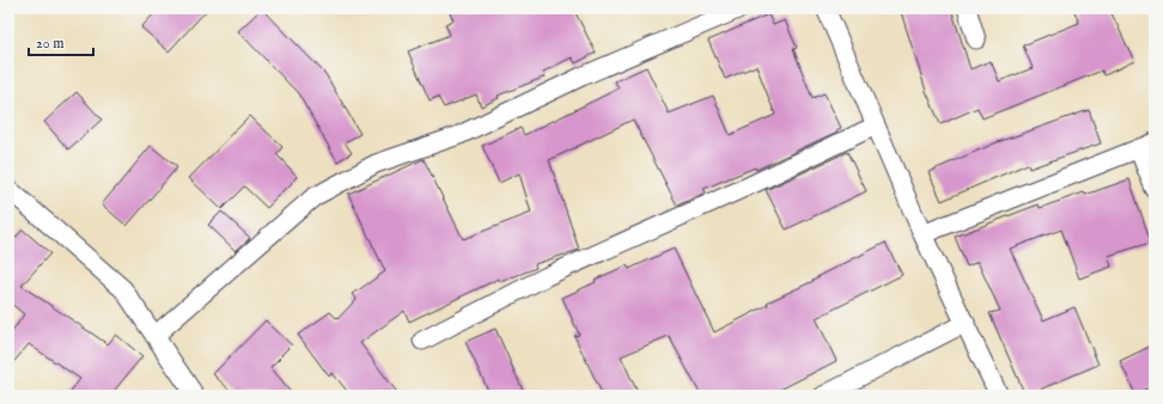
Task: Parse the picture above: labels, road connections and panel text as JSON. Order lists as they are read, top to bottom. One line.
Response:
{"scale_bar":"20 m"}
